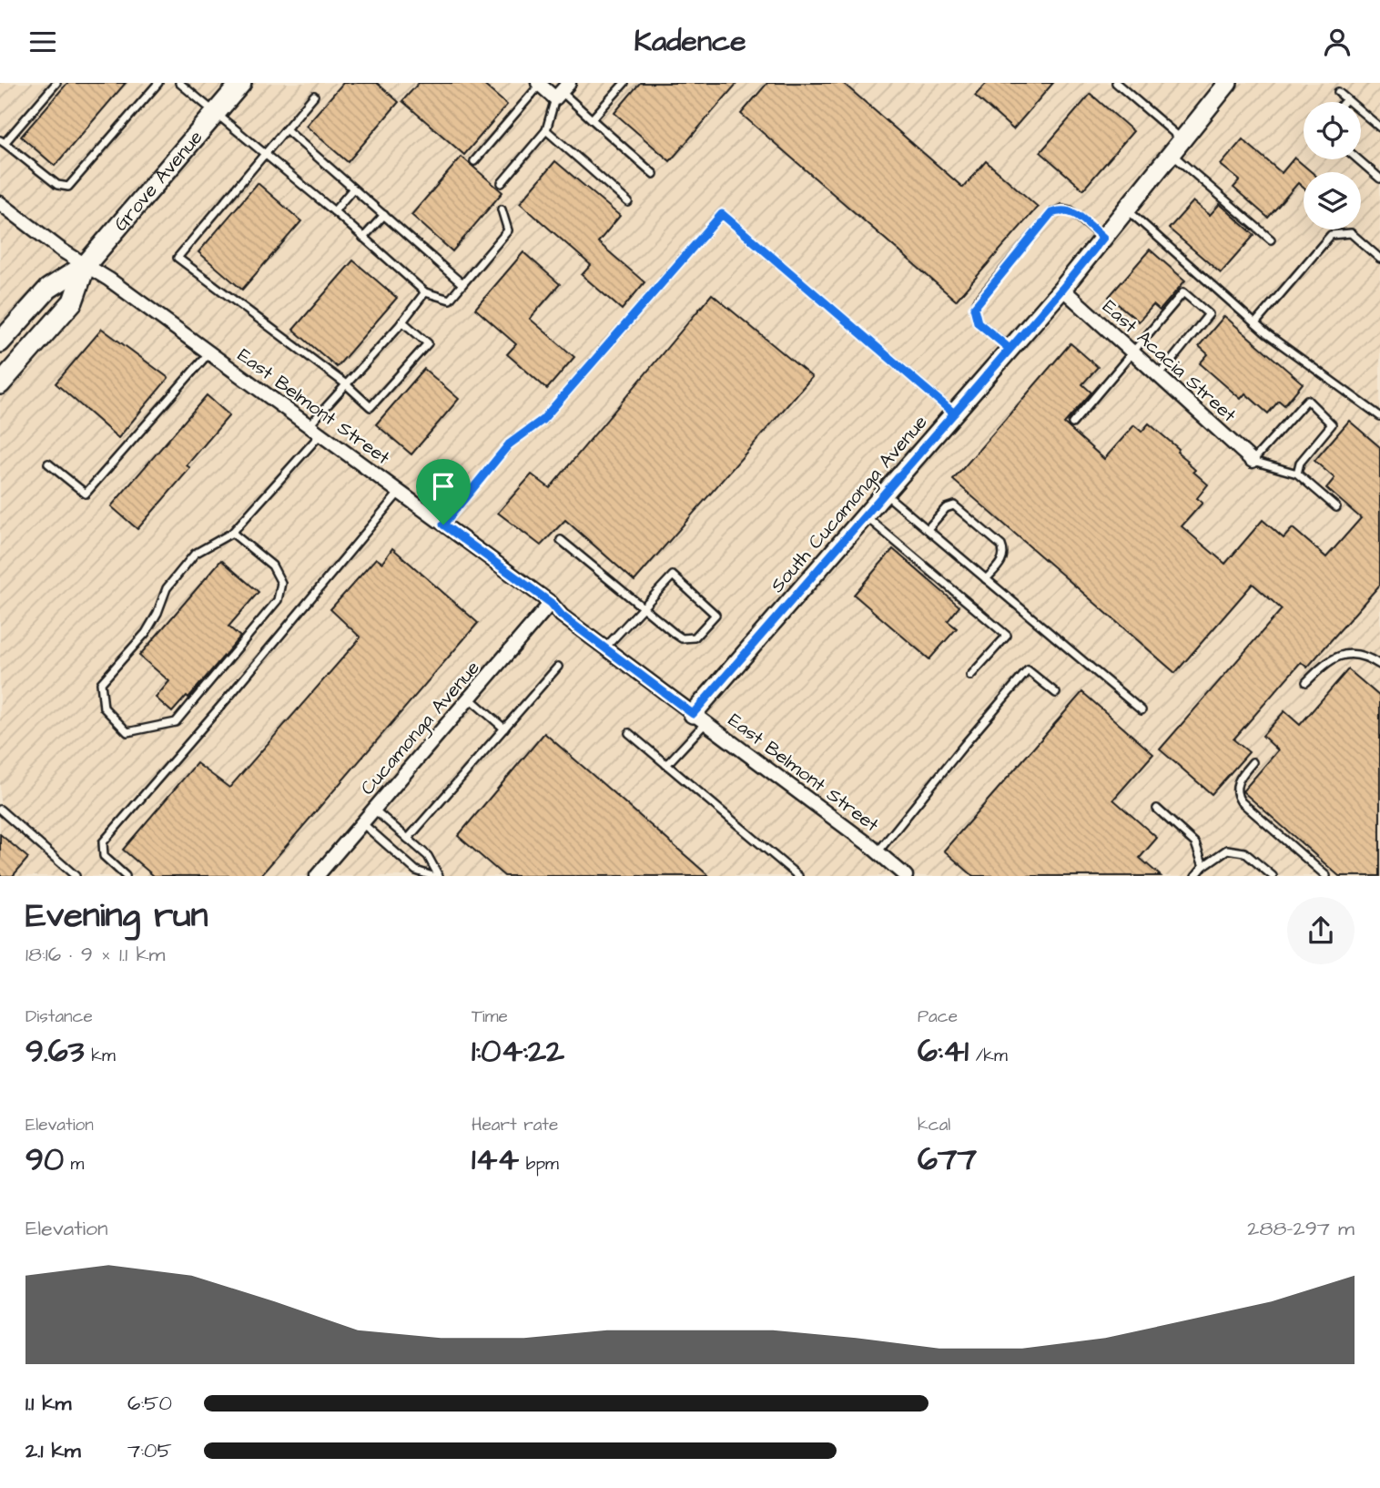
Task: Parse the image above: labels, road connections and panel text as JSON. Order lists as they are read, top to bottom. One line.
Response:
{"streets":{"main road":["Grove Avenue"],"street":["East Acacia Street","East Belmont Street","South Cucamonga Avenue","Cucamonga Avenue"]},"crossings":[["Grove Avenue","East Belmont Street"],["East Acacia Street","South Cucamonga Avenue"],["East Belmont Street","South Cucamonga Avenue"],["East Belmont Street","Cucamonga Avenue"]],"page":{"header":"Kadence","heading":["Evening run","18:16 · 9 × 1.1 km"],"stats":[["Distance","9.63 km"],["Time","1:04:22"],["Pace","6:41 /km"],["Elevation","90 m"],["Heart rate","144 bpm"],["kcal","677"]],"chart":["Elevation","288–297 m"],"list":[{"name":"1.1 km","note":"6:50"},{"name":"2.1 km","note":"7:05"}]}}
